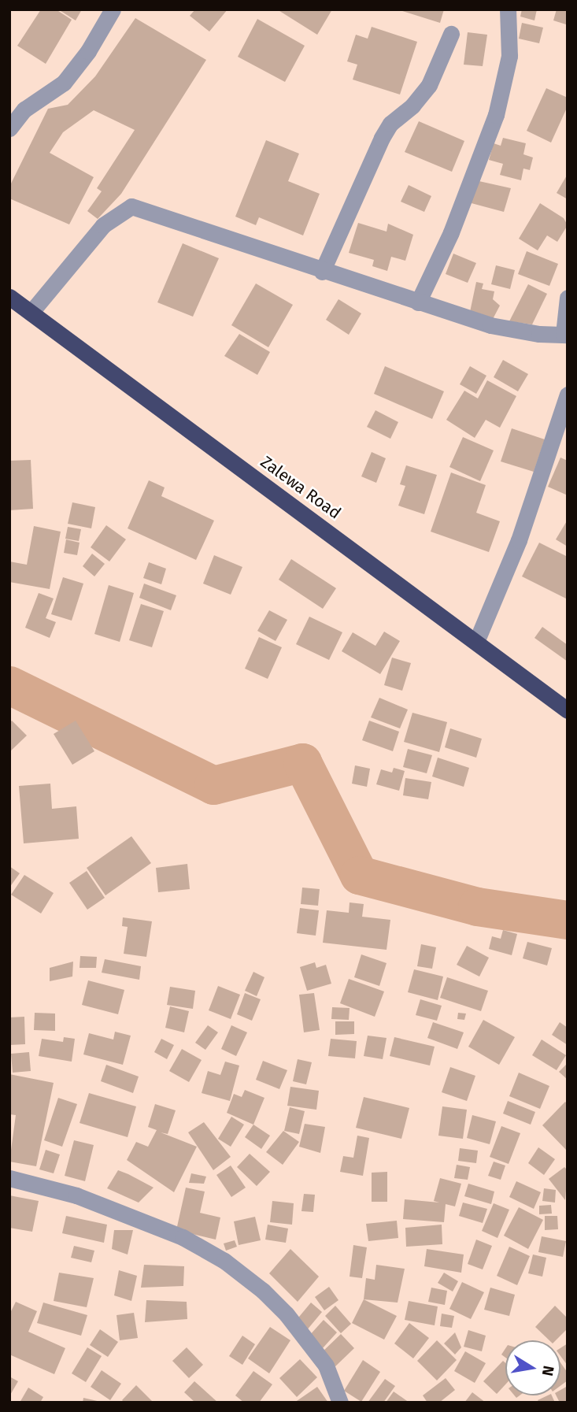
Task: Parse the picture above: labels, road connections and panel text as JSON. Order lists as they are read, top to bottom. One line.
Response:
{"streets":{"highway":["Zalewa Road"]},"north":"right"}
